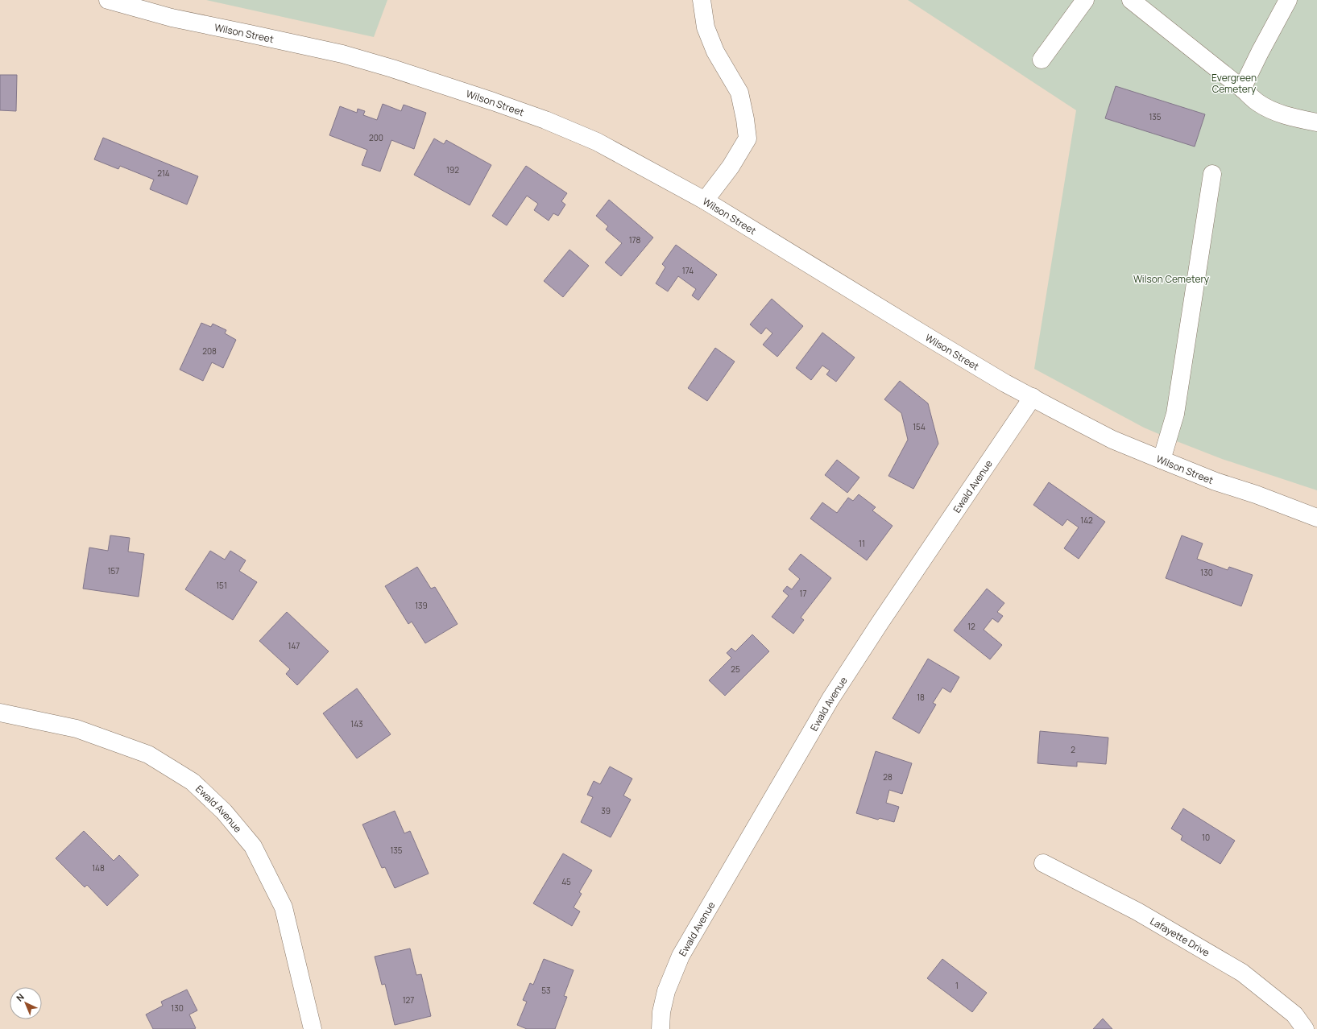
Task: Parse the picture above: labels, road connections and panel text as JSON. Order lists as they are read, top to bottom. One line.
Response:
{"streets":{"street":["Wilson Street","Ewald Avenue","Lafayette Drive"]},"crossings":[["Wilson Street","Ewald Avenue"]],"parks":["Evergreen Cemetery","Wilson Cemetery"],"house_numbers":["135","200","192","214","178","174","208","154","142","11","157","130","151","17","139","12","147","25","18","143","2","28","39","10","135","148","45","1","53","127","130"],"north":"top left"}
